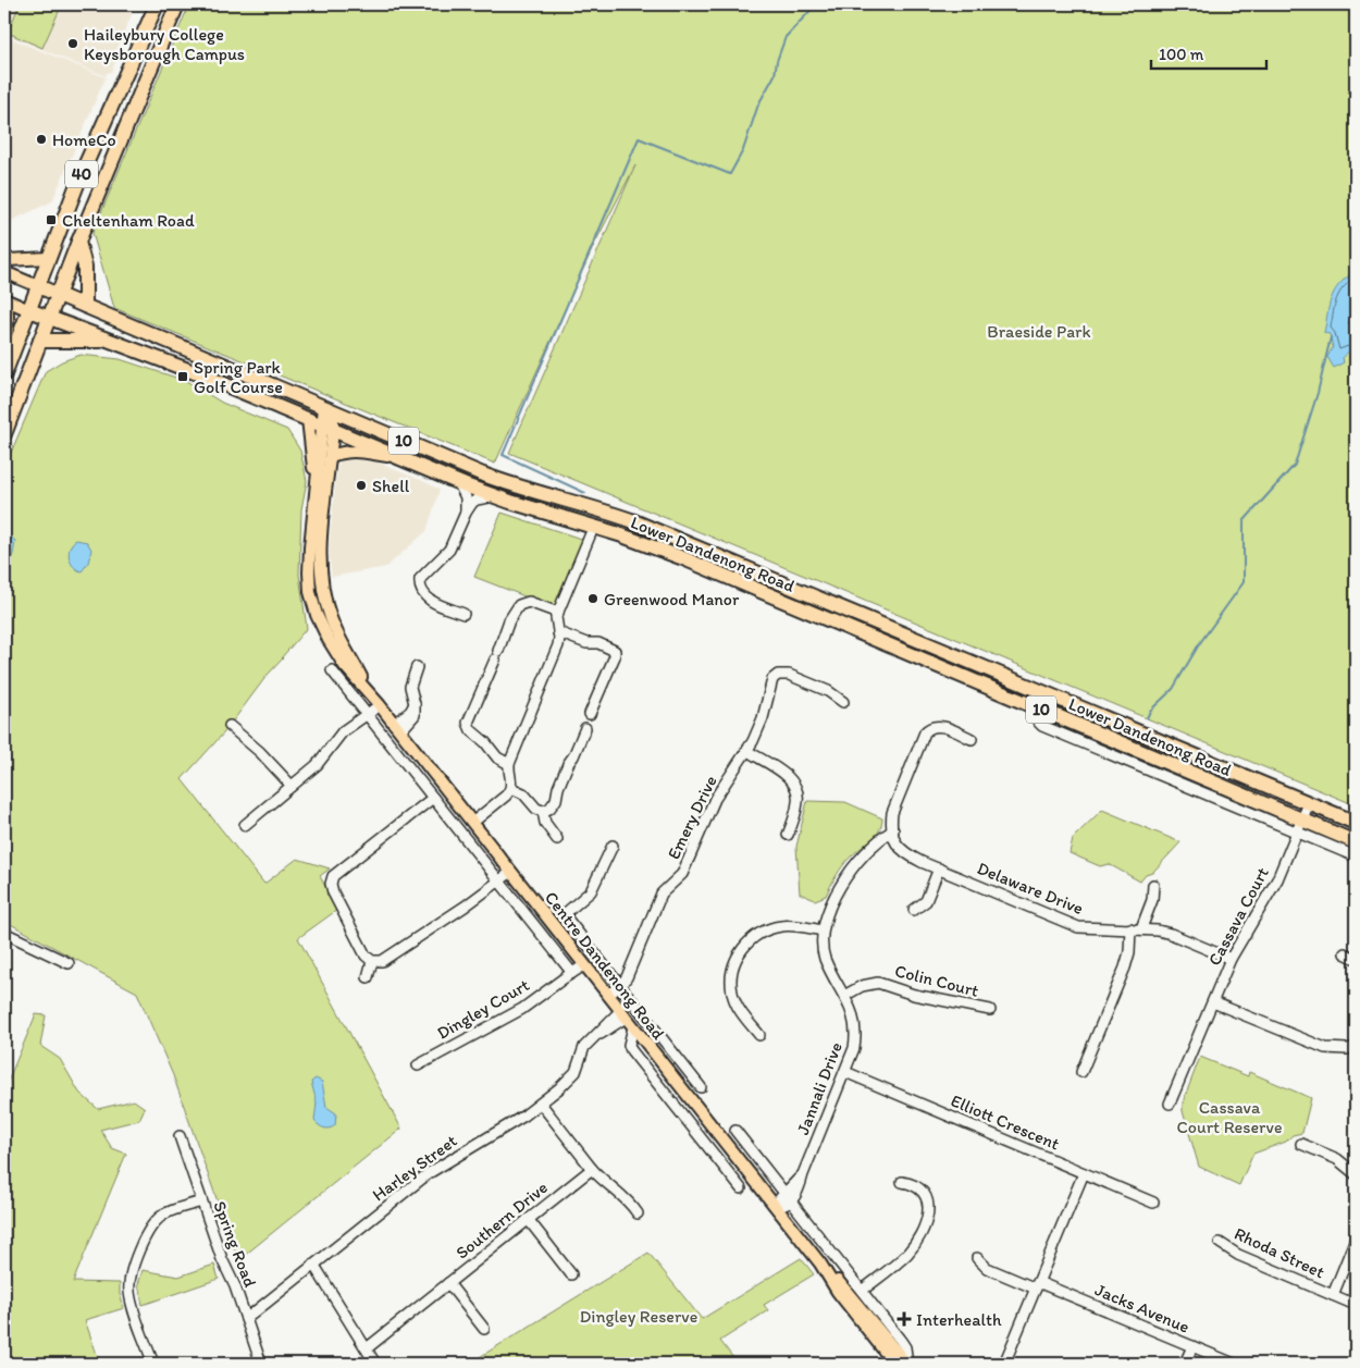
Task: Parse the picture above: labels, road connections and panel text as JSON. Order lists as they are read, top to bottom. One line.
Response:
{"streets":{"highway":["40","10","Lower Dandenong Road"],"main road":["Centre Dandenong Road"],"street":["Emery Drive","Delaware Drive","Cassava Court","Colin Court","Dingley Court","Jannali Drive","Elliott Crescent","Harley Street","Southern Drive","Spring Road","Rhoda Street","Jacks Avenue"]},"crossings":[["40","10"],["40","Lower Dandenong Road"],["10","Lower Dandenong Road"],["Lower Dandenong Road","Cassava Court"],["Lower Dandenong Road","Centre Dandenong Road"],["Emery Drive","Centre Dandenong Road"],["Delaware Drive","Cassava Court"],["Delaware Drive","Jannali Drive"],["Centre Dandenong Road","Dingley Court"],["Centre Dandenong Road","Jannali Drive"],["Centre Dandenong Road","Harley Street"],["Colin Court","Jannali Drive"],["Jannali Drive","Elliott Crescent"],["Harley Street","Spring Road"]],"parks":["Braeside Park","Cassava Court Reserve","Dingley Reserve"],"places":{"other":["Haileybury College Keysborough Campus","HomeCo","Shell","Greenwood Manor"],"transit":["Cheltenham Road","Spring Park Golf Course"],"health":["Interhealth"]},"scale_bar":"100 m"}
